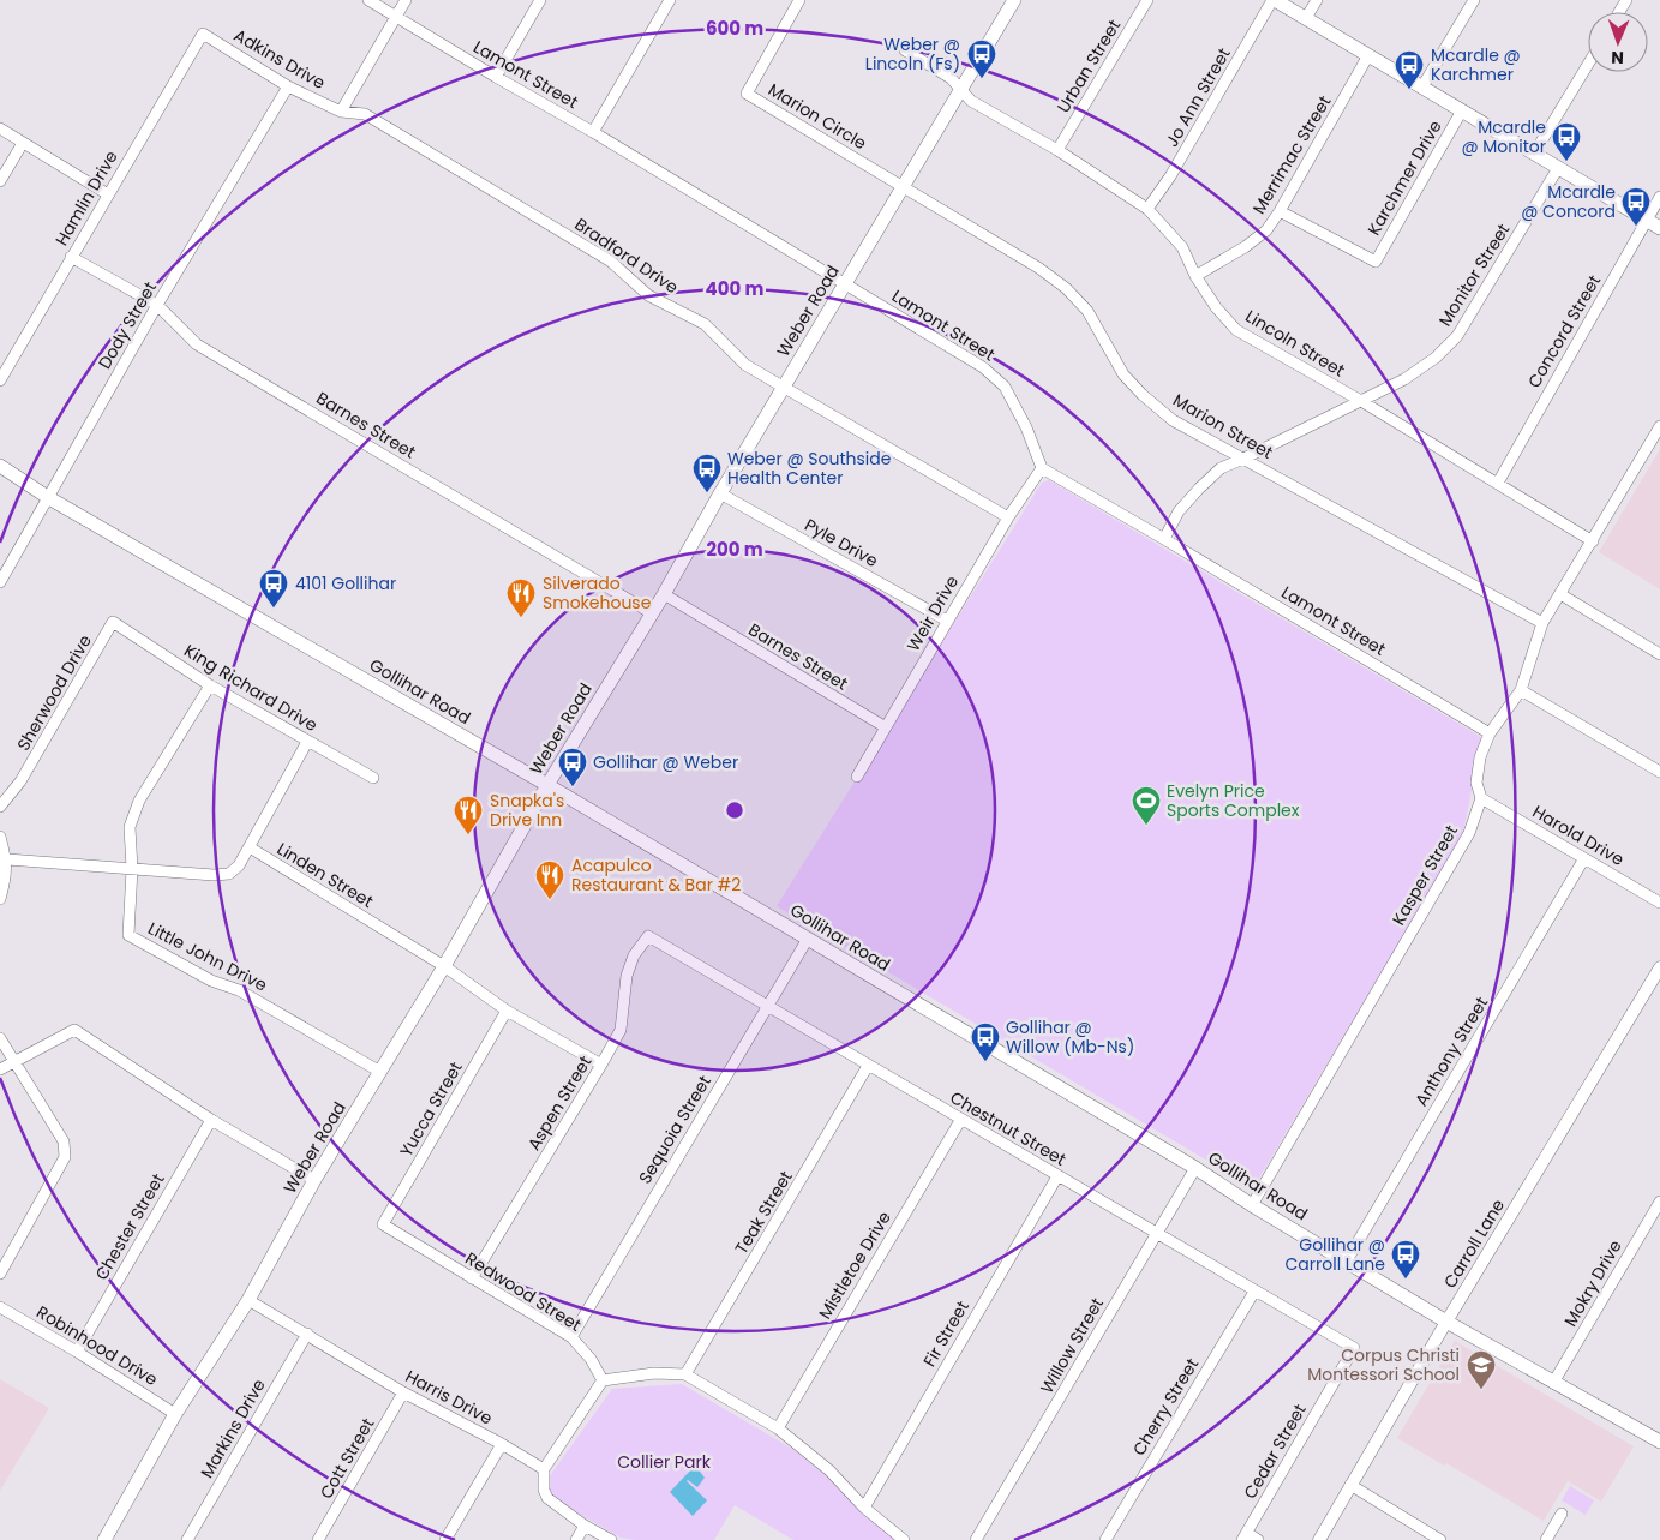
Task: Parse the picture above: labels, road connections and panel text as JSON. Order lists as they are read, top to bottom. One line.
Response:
{"streets":{"main road":["Weber Road","Gollihar Road"],"street":["Adkins Drive","Urban Street","Lamont Street","Jo Ann Street","Marion Circle","Merrimac Street","Karchmer Drive","Hamlin Drive","Bradford Drive","Monitor Street","Dody Street","Concord Street","Lincoln Street","Barnes Street","Marion Street","Pyle Drive","Weir Drive","King Richard Drive","Sherwood Drive","Harold Drive","Linden Street","Kasper Street","Little John Drive","Anthony Street","Aspen Street","Yucca Street","Chestnut Street","Sequoia Street","Teak Street","Chester Street","Carroll Lane","Mistletoe Drive","Mokry Drive","Redwood Street","Fir Street","Robinhood Drive","Willow Street","Harris Drive","Cherry Street","Markins Drive","Cedar Street","Cott Street"]},"crossings":[["Adkins Drive","Hamlin Drive"],["Adkins Drive","Bradford Drive"],["Adkins Drive","Dody Street"],["Urban Street","Lincoln Street"],["Lamont Street","Monitor Street"],["Lamont Street","Weber Road"],["Lamont Street","Weir Drive"],["Lamont Street","Kasper Street"],["Jo Ann Street","Lincoln Street"],["Marion Circle","Weber Road"],["Marion Circle","Marion Street"],["Merrimac Street","Karchmer Drive"],["Merrimac Street","Lincoln Street"],["Hamlin Drive","Barnes Street"],["Bradford Drive","Weber Road"],["Bradford Drive","Weir Drive"],["Monitor Street","Lincoln Street"],["Monitor Street","Marion Street"],["Weber Road","Lincoln Street"],["Weber Road","Barnes Street"],["Weber Road","Marion Street"],["Weber Road","Pyle Drive"],["Weber Road","Gollihar Road"],["Weber Road","Linden Street"],["Weber Road","Little John Drive"],["Weber Road","Robinhood Drive"],["Weber Road","Harris Drive"],["Dody Street","Barnes Street"],["Dody Street","Gollihar Road"],["Concord Street","Lincoln Street"],["Lincoln Street","Kasper Street"],["Barnes Street","Weir Drive"],["Marion Street","Kasper Street"],["Pyle Drive","Weir Drive"],["King Richard Drive","Sherwood Drive"],["King Richard Drive","Little John Drive"],["Gollihar Road","Kasper Street"],["Gollihar Road","Anthony Street"],["Gollihar Road","Sequoia Street"],["Gollihar Road","Carroll Lane"],["Gollihar Road","Mokry Drive"],["Gollihar Road","Willow Street"],["Harold Drive","Kasper Street"],["Harold Drive","Anthony Street"],["Linden Street","Aspen Street"],["Linden Street","Yucca Street"],["Aspen Street","Chestnut Street"],["Aspen Street","Redwood Street"],["Yucca Street","Redwood Street"],["Chestnut Street","Sequoia Street"],["Chestnut Street","Teak Street"],["Chestnut Street","Mistletoe Drive"],["Chestnut Street","Fir Street"],["Chestnut Street","Willow Street"],["Chestnut Street","Cherry Street"],["Chestnut Street","Cedar Street"],["Sequoia Street","Redwood Street"],["Chester Street","Robinhood Drive"],["Harris Drive","Markins Drive"],["Harris Drive","Cott Street"]],"parks":["Collier Park"],"places":{"bus stop":["Weber @ Lincoln (Fs)","Mcardle @ Karchmer","Mcardle @ Monitor","Mcardle @ Concord","Weber @ Southside Health Center","4101 Gollihar","Gollihar @ Weber","Gollihar @ Willow (Mb-Ns)","Gollihar @ Carroll Lane"],"restaurant":["Silverado Smokehouse","Snapka's Drive Inn","Acapulco Restaurant & Bar #2"],"sports":["Evelyn Price Sports Complex"],"school or university":["Corpus Christi Montessori School"]},"north":"bottom","rings":["600 m","400 m","200 m"]}
